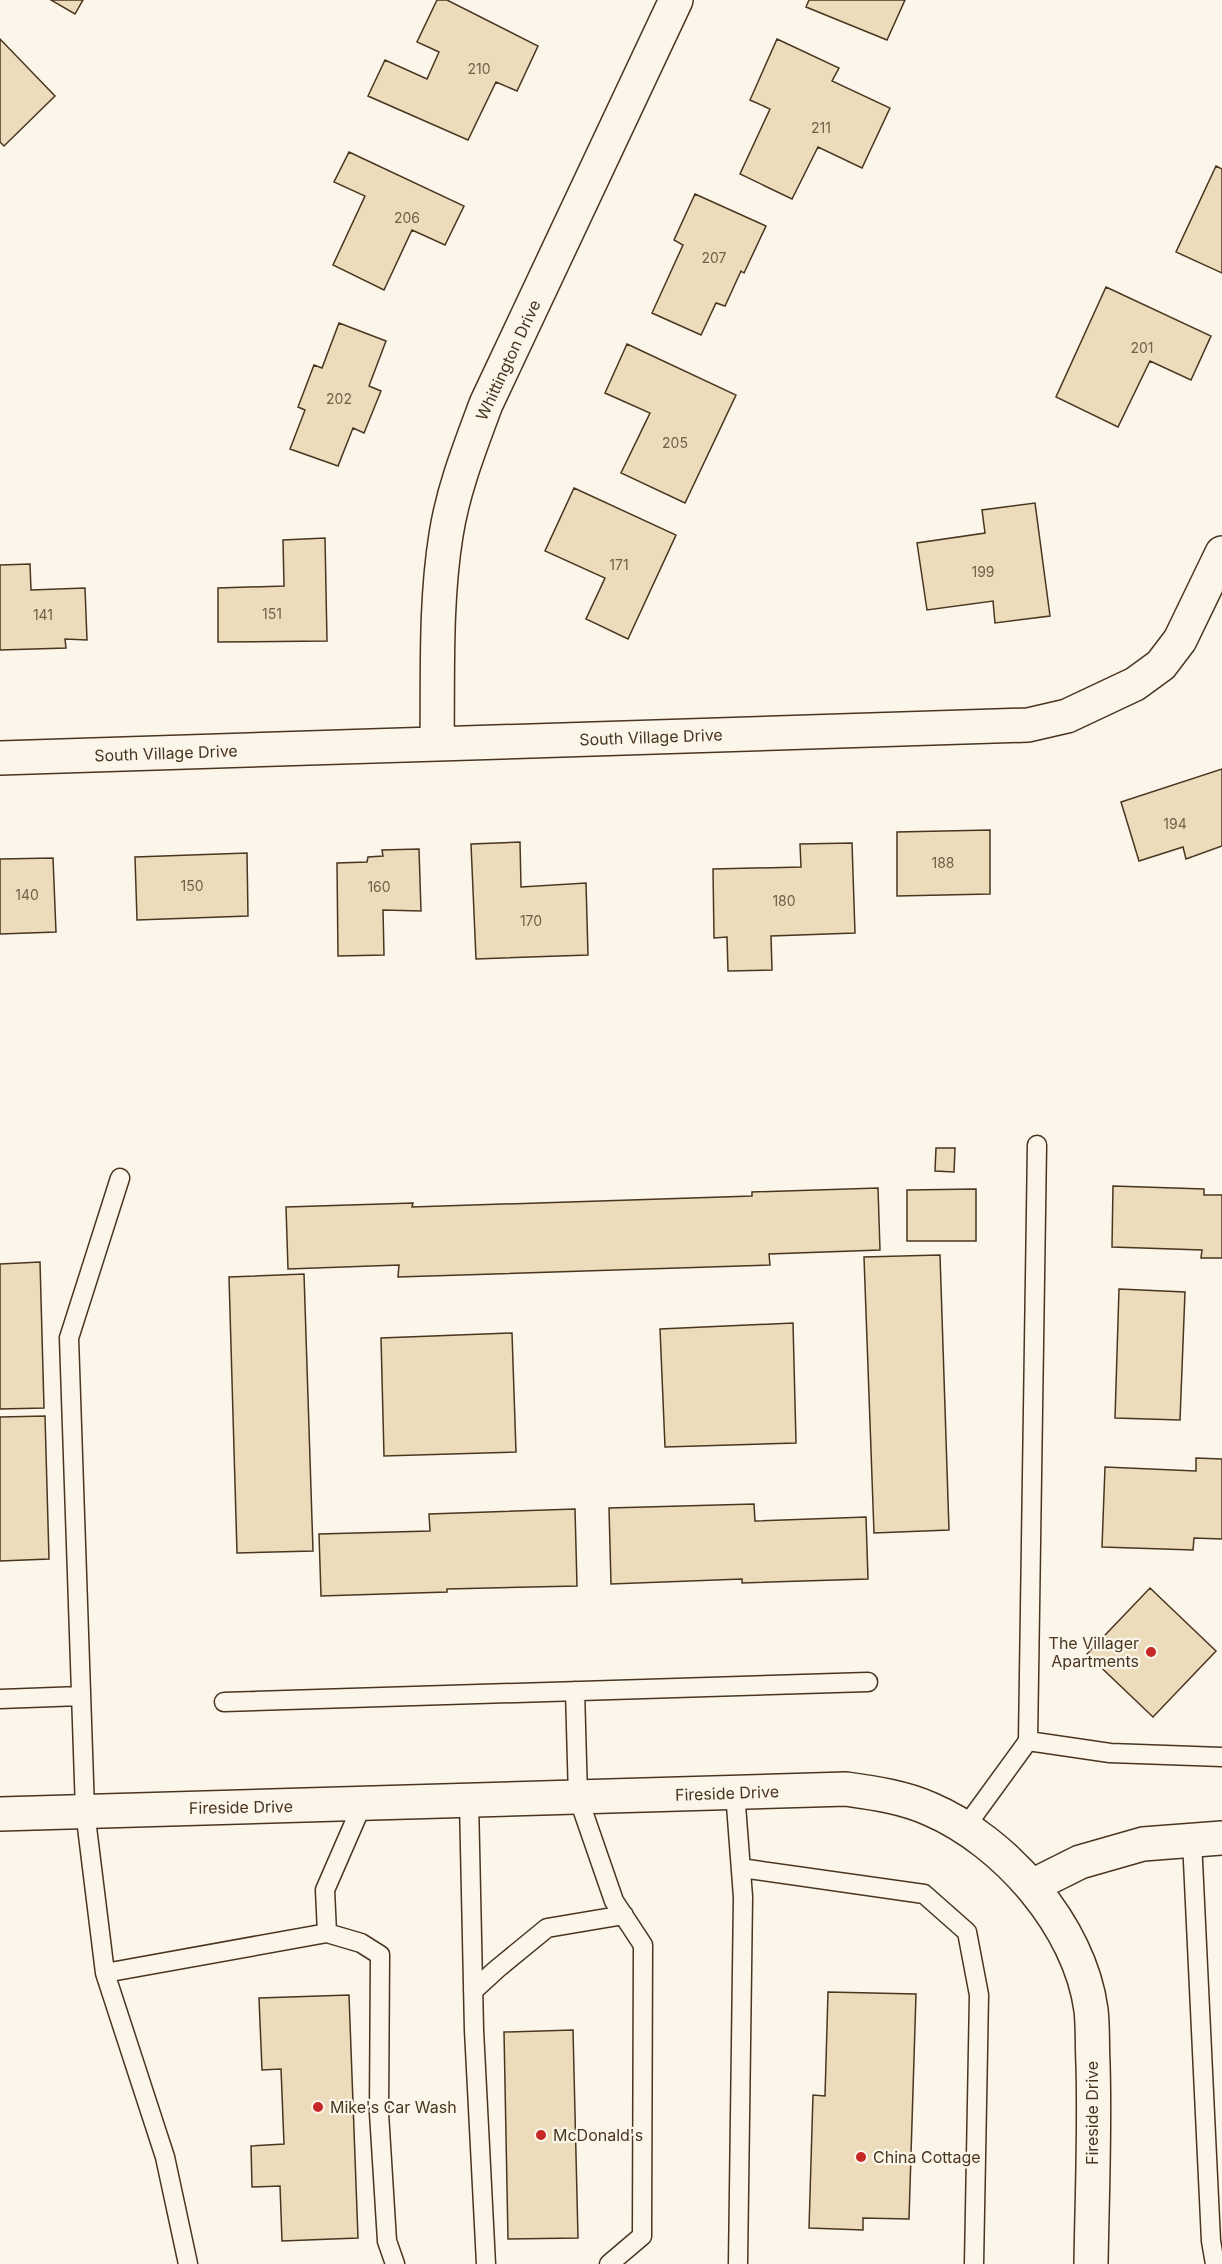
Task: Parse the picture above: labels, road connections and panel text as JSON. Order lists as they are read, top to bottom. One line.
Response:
{"streets":{"street":["Whittington Drive","South Village Drive","Fireside Drive"]},"crossings":[["Whittington Drive","South Village Drive"]],"places":["The Villager Apartments","Mike's Car Wash","McDonald's","China Cottage"],"house_numbers":["210","211","206","207","201","202","205","171","199","151","141","194","188","150","160","140","180","170"]}
